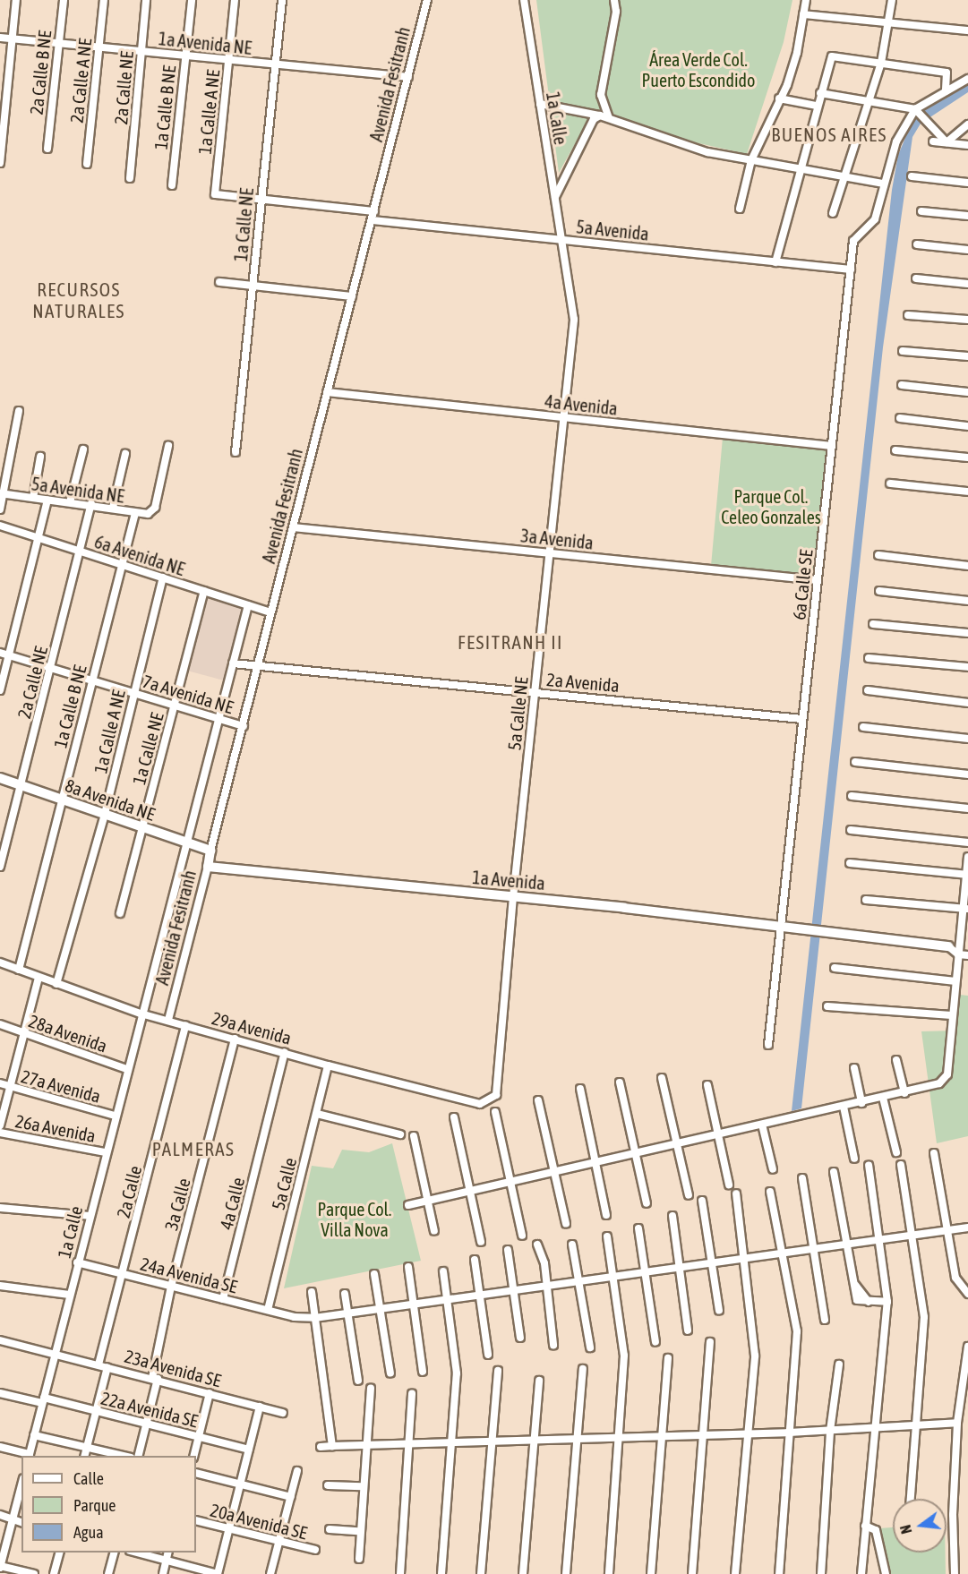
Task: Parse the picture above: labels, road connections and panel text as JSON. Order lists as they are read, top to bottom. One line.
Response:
{"streets":{"street":["1a Avenida NE","2a Calle B NE","2a Calle A NE","Avenida Fesitranh","2a Calle NE","1a Calle B NE","1a Calle A NE","1a Calle","1a Calle NE","5a Avenida","4a Avenida","5a Avenida NE","3a Avenida","6a Avenida NE","6a Calle SE","2a Avenida","7a Avenida NE","5a Calle NE","8a Avenida NE","1a Avenida","29a Avenida","28a Avenida","27a Avenida","26a Avenida","5a Calle","2a Calle","4a Calle","3a Calle","24a Avenida SE","23a Avenida SE","22a Avenida SE","20a Avenida SE"]},"crossings":[["1a Avenida NE","2a Calle B NE"],["1a Avenida NE","2a Calle A NE"],["1a Avenida NE","Avenida Fesitranh"],["1a Avenida NE","2a Calle NE"],["1a Avenida NE","1a Calle B NE"],["1a Avenida NE","1a Calle A NE"],["1a Avenida NE","1a Calle NE"],["Avenida Fesitranh","5a Avenida"],["Avenida Fesitranh","4a Avenida"],["Avenida Fesitranh","3a Avenida"],["Avenida Fesitranh","6a Avenida NE"],["Avenida Fesitranh","2a Avenida"],["Avenida Fesitranh","7a Avenida NE"],["Avenida Fesitranh","8a Avenida NE"],["Avenida Fesitranh","1a Avenida"],["Avenida Fesitranh","29a Avenida"],["2a Calle NE","5a Avenida NE"],["2a Calle NE","6a Avenida NE"],["2a Calle NE","7a Avenida NE"],["2a Calle NE","8a Avenida NE"],["1a Calle B NE","5a Avenida NE"],["1a Calle B NE","6a Avenida NE"],["1a Calle B NE","7a Avenida NE"],["1a Calle B NE","8a Avenida NE"],["1a Calle B NE","29a Avenida"],["1a Calle A NE","1a Calle NE"],["1a Calle A NE","6a Avenida NE"],["1a Calle A NE","7a Avenida NE"],["1a Calle A NE","8a Avenida NE"],["1a Calle A NE","29a Avenida"],["1a Calle","5a Avenida"],["1a Calle","6a Avenida NE"],["1a Calle","2a Avenida"],["1a Calle","7a Avenida NE"],["1a Calle","5a Calle NE"],["1a Calle","8a Avenida NE"],["1a Calle","29a Avenida"],["1a Calle","28a Avenida"],["1a Calle","27a Avenida"],["1a Calle","26a Avenida"],["1a Calle","24a Avenida SE"],["1a Calle","23a Avenida SE"],["1a Calle","22a Avenida SE"],["1a Calle NE","6a Avenida NE"],["1a Calle NE","7a Avenida NE"],["1a Calle NE","8a Avenida NE"],["5a Avenida","6a Calle SE"],["5a Avenida","5a Calle NE"],["4a Avenida","6a Calle SE"],["4a Avenida","5a Calle NE"],["3a Avenida","6a Calle SE"],["3a Avenida","5a Calle NE"],["6a Calle SE","2a Avenida"],["6a Calle SE","1a Avenida"],["2a Avenida","5a Calle NE"],["5a Calle NE","1a Avenida"],["5a Calle NE","29a Avenida"],["29a Avenida","5a Calle"],["29a Avenida","2a Calle"],["29a Avenida","4a Calle"],["29a Avenida","3a Calle"],["5a Calle","24a Avenida SE"],["2a Calle","24a Avenida SE"],["2a Calle","23a Avenida SE"],["4a Calle","24a Avenida SE"],["3a Calle","24a Avenida SE"],["3a Calle","23a Avenida SE"],["3a Calle","22a Avenida SE"]],"districts":["BUENOS AIRES","RECURSOS NATURALES","FESITRANH II","PALMERAS"],"parks":["Área Verde Col. Puerto Escondido","Parque Col. Celeo Gonzales","Parque Col. Villa Nova"],"legend":["Calle","Parque","Agua"],"north":"left"}
